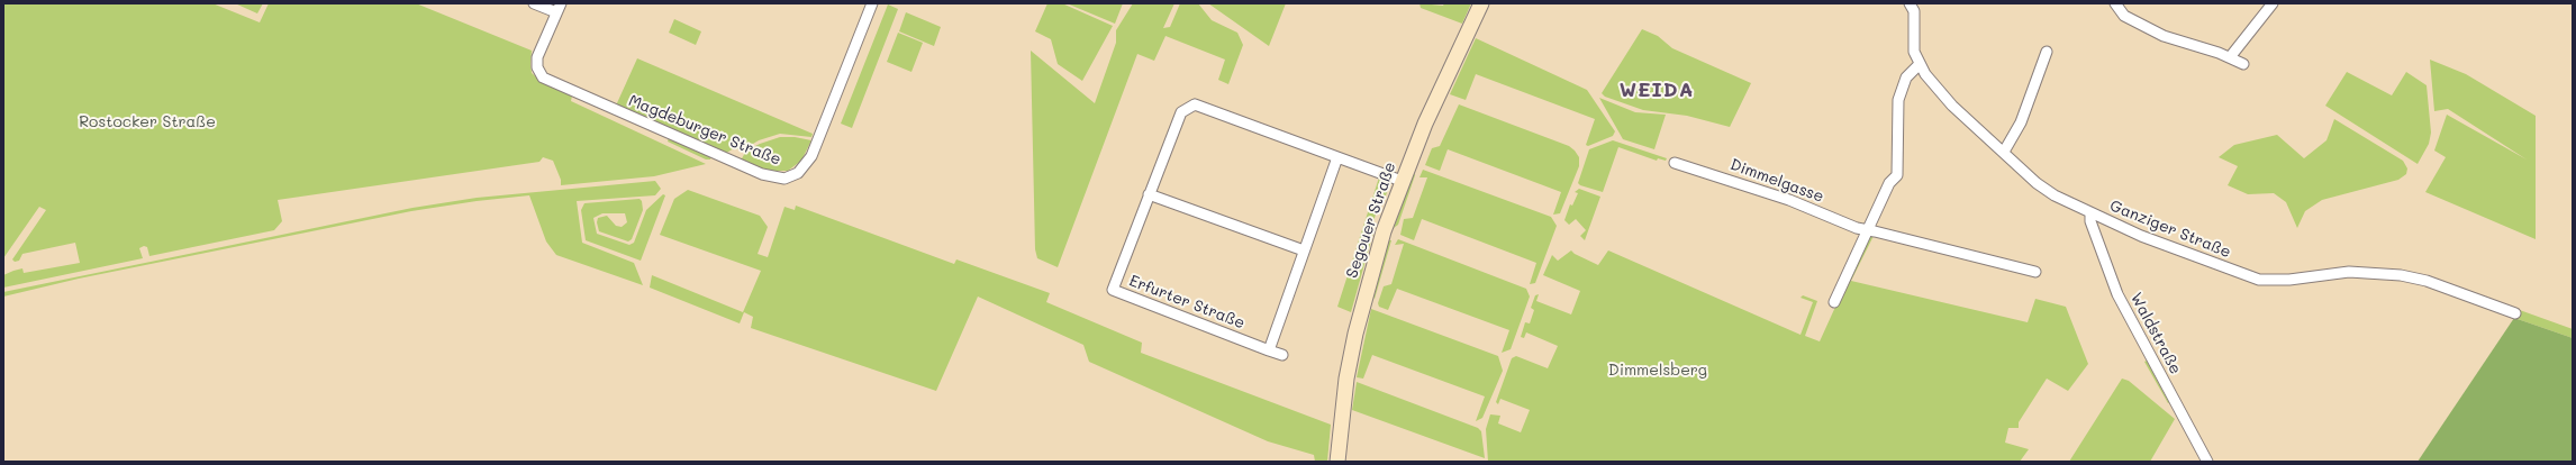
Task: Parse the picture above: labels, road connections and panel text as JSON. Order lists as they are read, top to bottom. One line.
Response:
{"streets":{"street":["Magdeburger Straße","Dimmelgasse","Segouer Straße","Ganziger Straße","Erfurter Straße","Waldstraße"]},"crossings":[["Segouer Straße","Erfurter Straße"],["Ganziger Straße","Waldstraße"]],"districts":["WEIDA"],"parks":["Rostocker Straße","Dimmelsberg"]}
